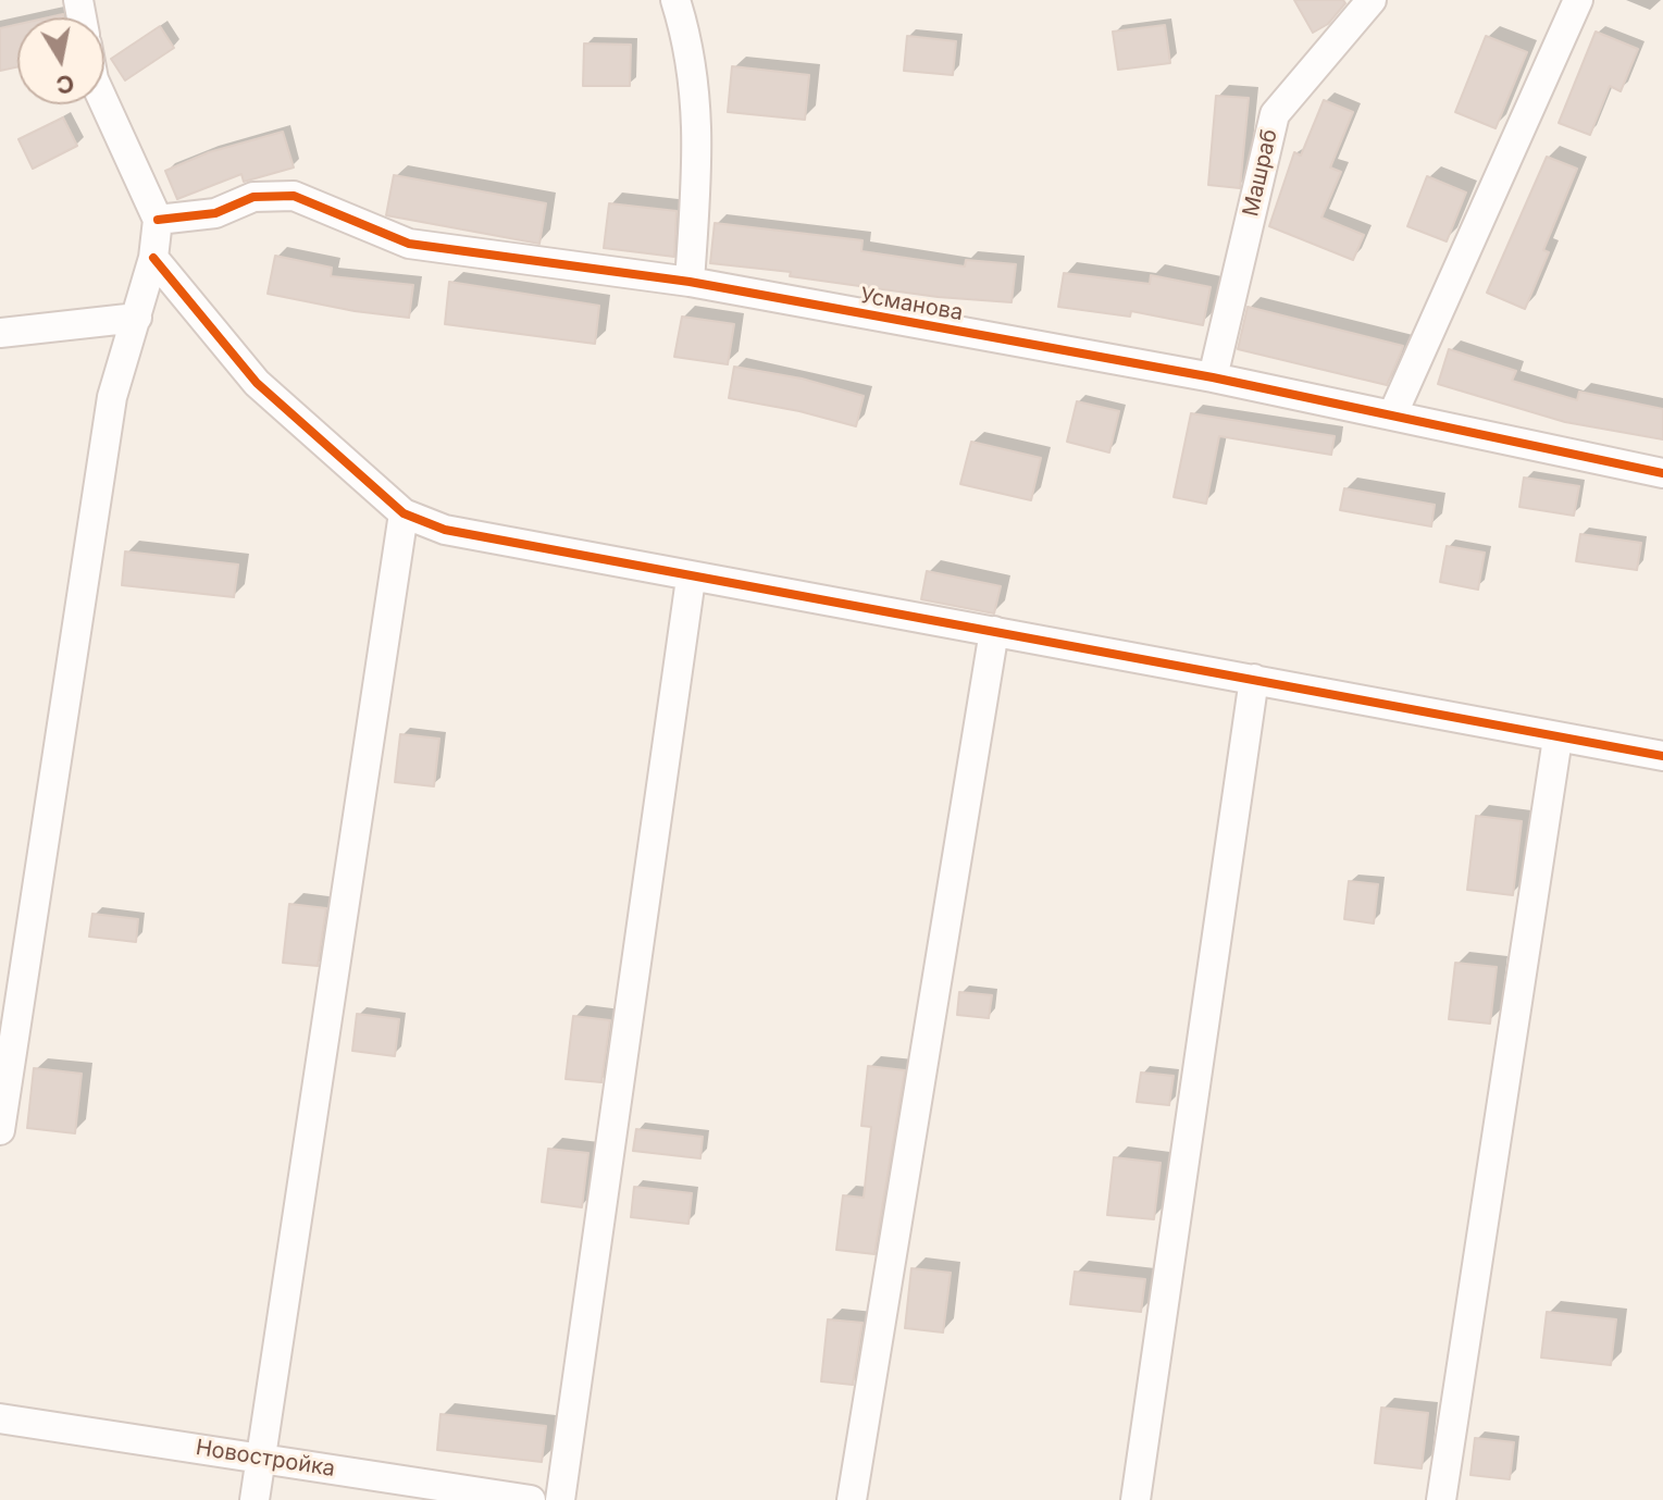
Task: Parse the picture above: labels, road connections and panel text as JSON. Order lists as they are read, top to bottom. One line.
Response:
{"streets":{"street":["Машраб","Усманова","Новостройка"]},"crossings":[["Машраб","Усманова"]],"north":"bottom"}
